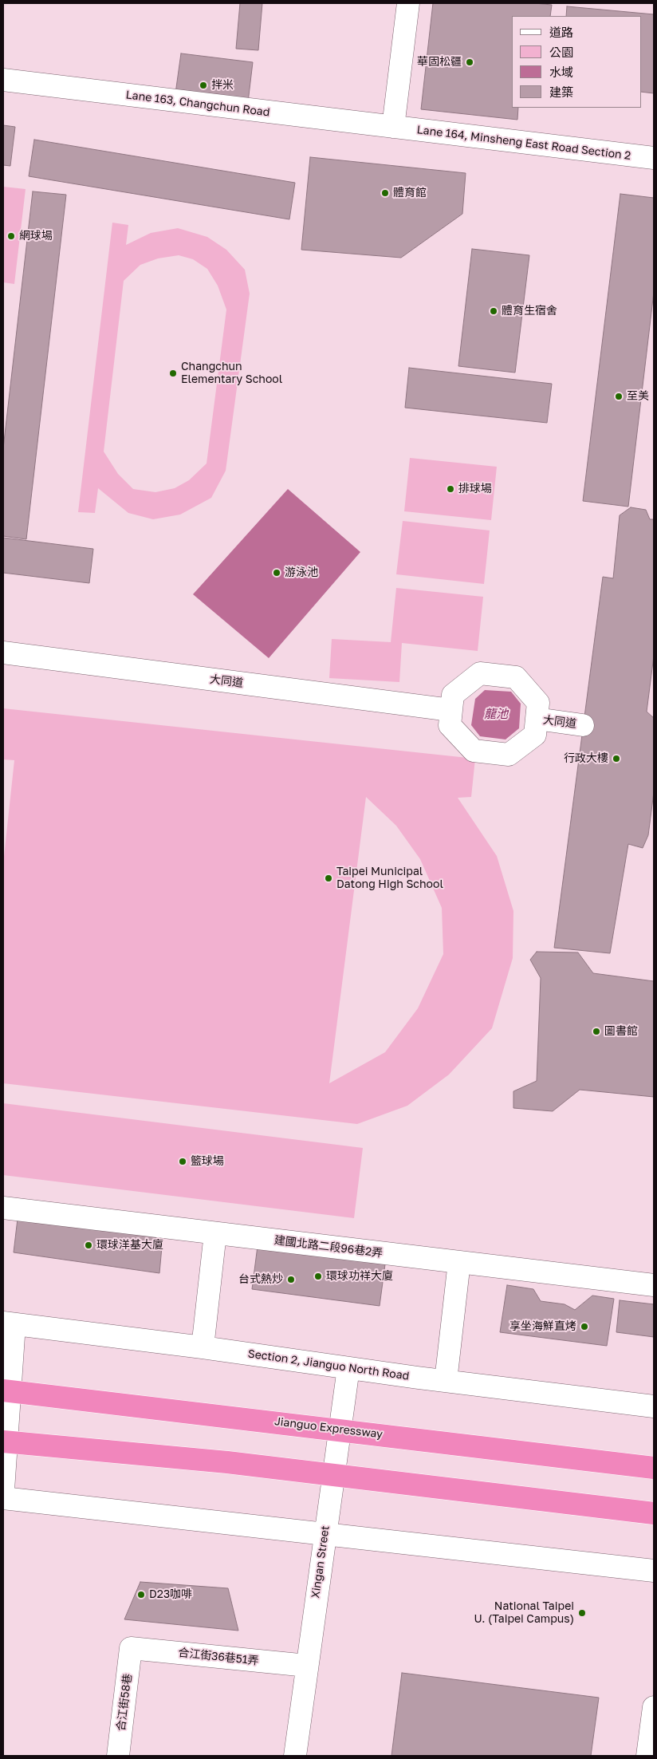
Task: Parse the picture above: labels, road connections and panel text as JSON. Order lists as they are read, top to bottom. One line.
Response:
{"streets":{"highway":["Jianguo Expressway"],"street":["Lane 163, Changchun Road","Lane 164, Minsheng East Road Section 2","大同道","建國北路二段96巷2弄","Section 2, Jianguo North Road","Xingan Street","合江街36巷51弄","合江街58巷"]},"crossings":[["Lane 163, Changchun Road","Lane 164, Minsheng East Road Section 2"],["Section 2, Jianguo North Road","Xingan Street"],["Xingan Street","合江街36巷51弄"],["合江街36巷51弄","合江街58巷"]],"water":["龍池"],"places":["華固松疆","拌米","體育館","網球場","體育生宿舍","Changchun Elementary School","至美","排球場","游泳池","行政大樓","Taipei Municipal Datong High School","圖書館","籃球場","環球洋基大廈","環球功祥大廈","台式熱炒","享坐海鮮直烤","D23咖啡","National Taipei U. (Taipei Campus)"],"legend":["道路","公園","水域","建築"]}
